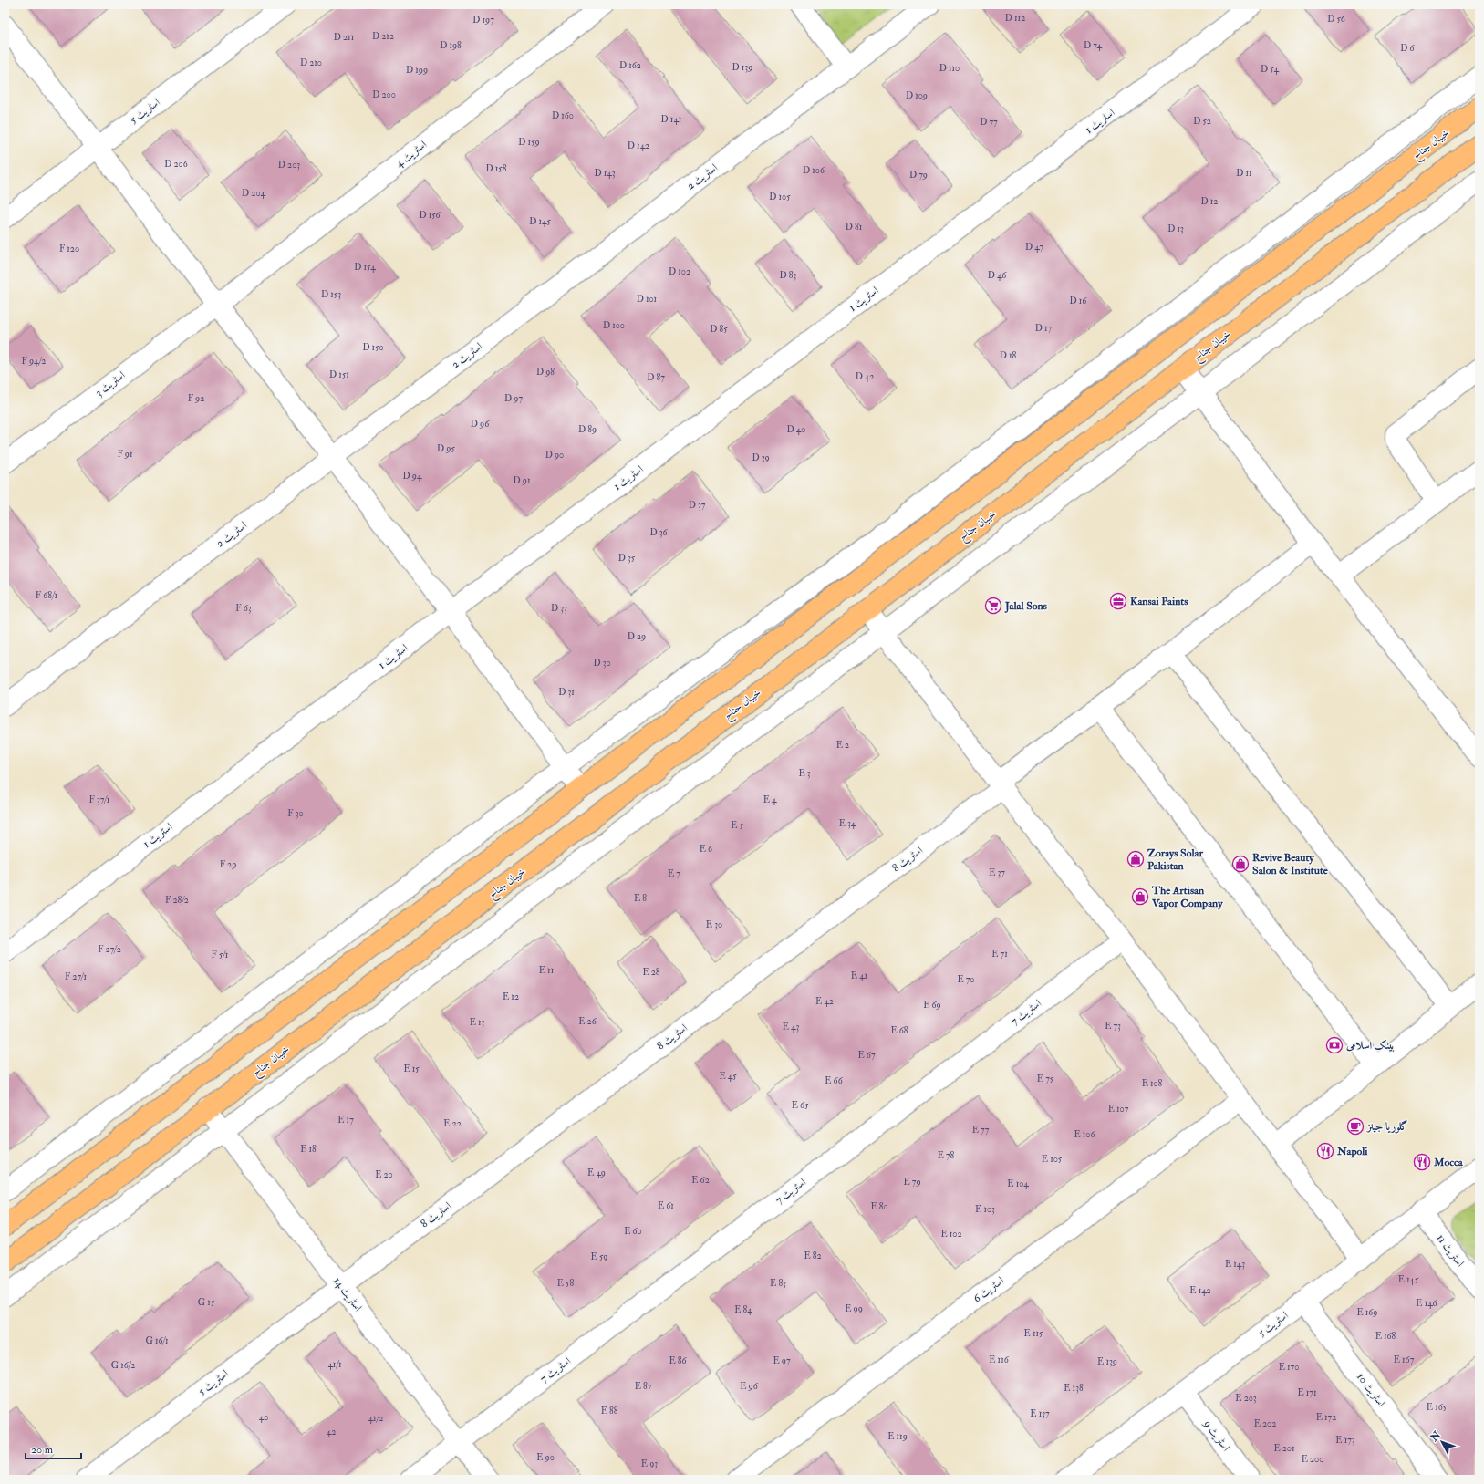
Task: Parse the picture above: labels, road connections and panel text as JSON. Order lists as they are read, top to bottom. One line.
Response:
{"streets":{"main road":["خیبان جناح"],"street":["اسٹریٹ 5","اسٹریٹ 1","اسٹریٹ 4","اسٹریٹ 2","اسٹریٹ 3","اسٹریٹ 8","اسٹریٹ 7","اسٹریٹ 11","اسٹریٹ 6","اسٹریٹ 14","اسٹریٹ 10","اسٹریٹ 9"]},"crossings":[["اسٹریٹ 5","اسٹریٹ 8"],["اسٹریٹ 5","اسٹریٹ 11"],["اسٹریٹ 5","اسٹریٹ 14"],["اسٹریٹ 5","اسٹریٹ 10"],["اسٹریٹ 5","اسٹریٹ 9"],["خیبان جناح","اسٹریٹ 14"],["اسٹریٹ 4","اسٹریٹ 3"],["اسٹریٹ 8","اسٹریٹ 14"],["اسٹریٹ 7","اسٹریٹ 14"]],"places":{"office":["Kansai Paints"],"supermarket":["Jalal Sons"],"shop":["Zorays Solar Pakistan","Revive Beauty Salon & Institute","The Artisan Vapor Company"],"bank":["بینک اسلامی"],"cafe":["گلوریا جینز"],"restaurant":["Napoli","Mocca"]},"house_numbers":["D 112","D 56","D 197","D 212","D 211","D 198","D 74","D 6","D 210","D 162","D 139","D 110","D 54","D 199","D 200","D 109","D 160","D 141","D 52","D 77","D 159","D 142","D 206","D 203","D 158","D 106","D 143","D 11","D 79","D 204","D 105","D 12","D 156","D 145","D 81","D 13","D 47","F 120","D 154","D 102","D 83","D 46","D 153","D 101","D 16","D 100","D 17","D 85","D 150","D 18","F 94/2","D 98","D 151","D 42","D 87","F 92","D 97","D 96","D 89","D 40","D 95","F 91","D 90","D 39","D 94","D 91","D 37","D 36","D 35","F 68/1","F 63","D 33","D 29","D 30","D 31","E 2","E 3","F 37/1","E 4","F 30","E 34","E 5","E 6","F 29","E 37","E 7","E 8","F 28/2","E 30","F 27/2","E 71","F 5/1","E 11","E 28","E 41","F 27/1","E 70","E 12","E 42","E 69","E 26","E 13","E 73","E 43","E 68","E 67","E 15","E 45","E 75","E 66","E 108","E 65","E 107","E 17","E 22","E 77","E 106","E 18","E 78","E 105","E 49","E 20","E 62","E 79","E 104","E 61","E 80","E 103","E 60","E 102","E 82","E 59","E 143","E 145","E 58","E 83","E 142","G 15","E 146","E 99","E 84","E 169","E 115","E 168","G 16/1","E 116","E 167","E 86","E 97","E 139","41/1","G 16/2","E 170","E 87","E 96","E 138","E 171","E 203","E 165","E 88","E 137","40","E 172","41/2","E 202","42","E 119","E 173","E 201","E 90","E 200","E 93"],"scale_bar":"20 m","north":"top left"}
